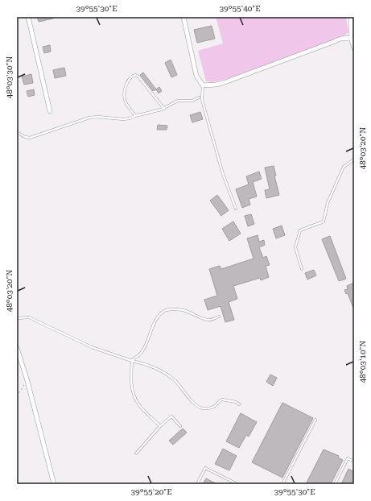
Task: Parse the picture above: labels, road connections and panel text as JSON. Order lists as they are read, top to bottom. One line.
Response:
{"coordinates":["39°55'30\"E","39°55'40\"E","48°03'30\"N","48°03'20\"N","48°03'10\"N","39°55'20\"E"]}
